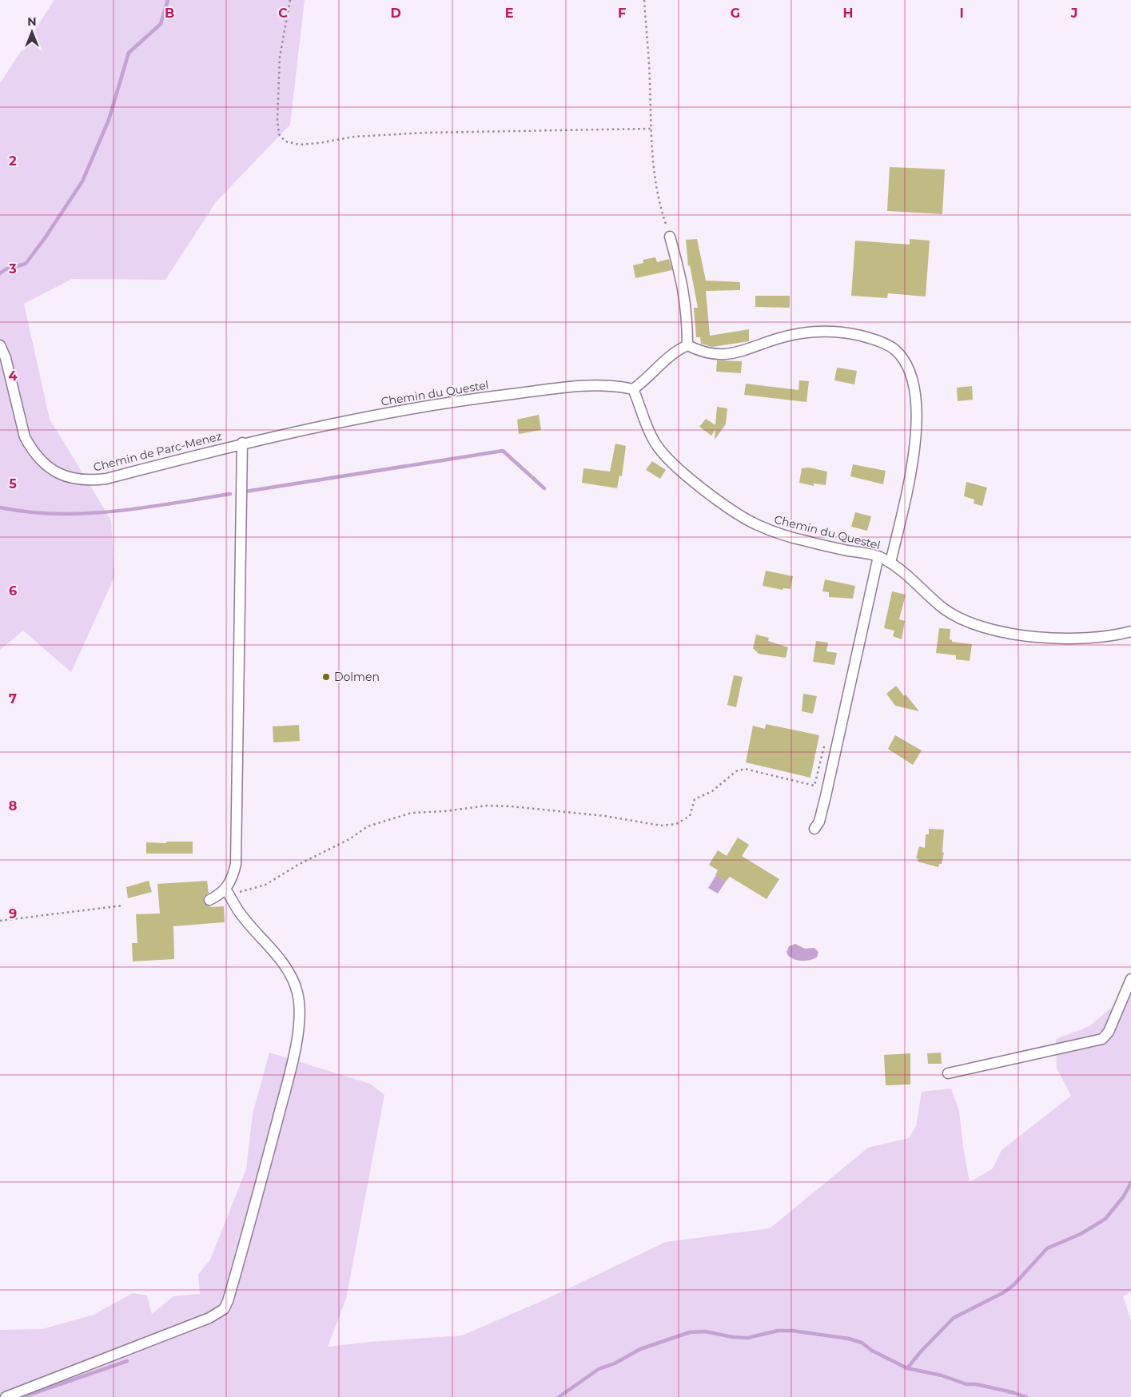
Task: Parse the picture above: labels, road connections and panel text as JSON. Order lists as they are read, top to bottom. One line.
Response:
{"streets":{"street":["Chemin du Questel","Chemin de Parc-Menez"]},"crossings":[["Chemin du Questel","Chemin de Parc-Menez"]],"places":["Dolmen"],"north":"top","grid":{"columns":["B","C","D","E","F","G","H","I","J"],"rows":["2","3","4","5","6","7","8","9"]}}
